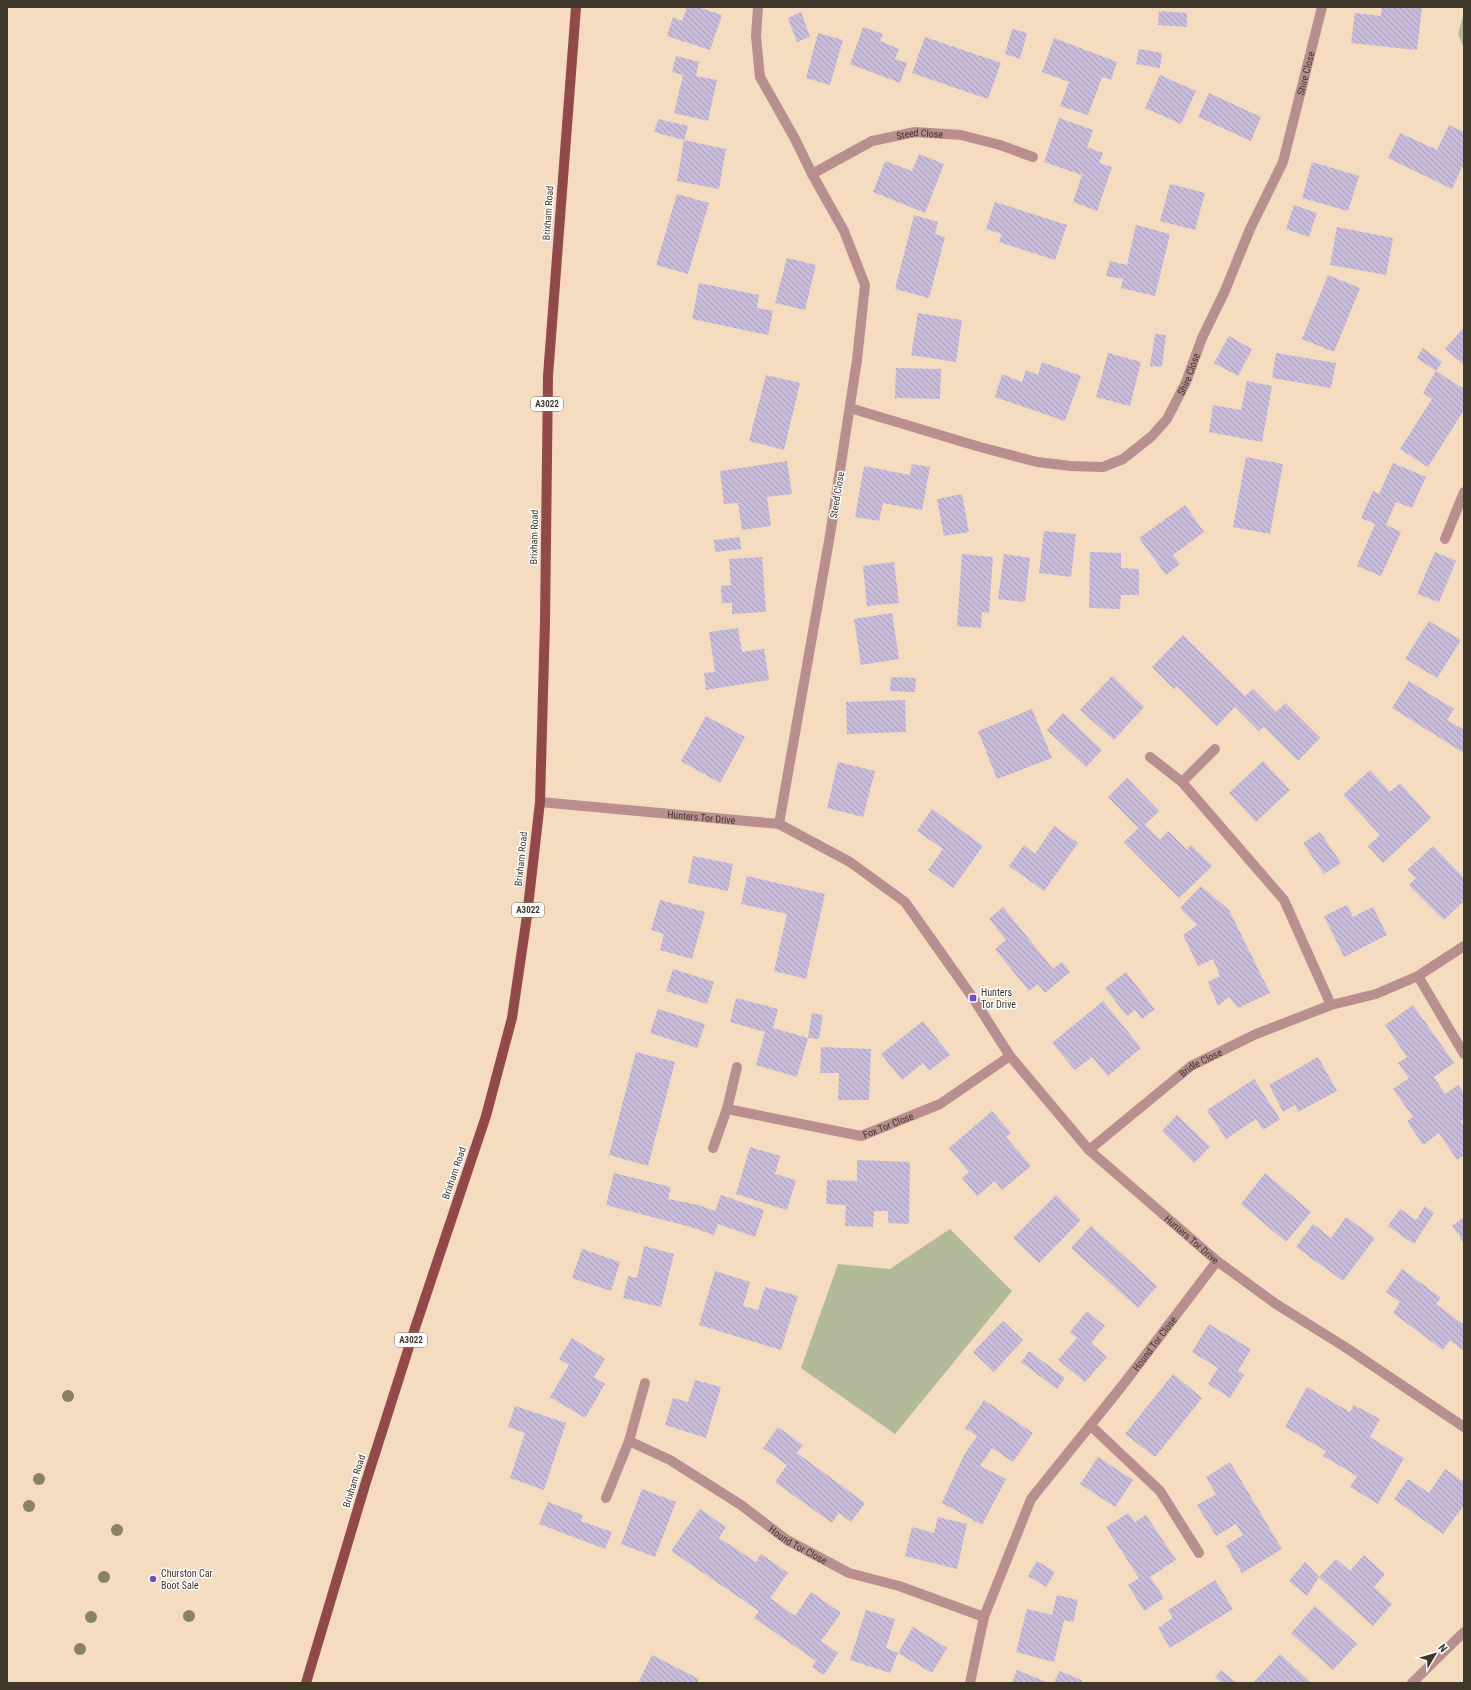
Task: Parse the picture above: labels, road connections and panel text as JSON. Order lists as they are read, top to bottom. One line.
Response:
{"streets":{"main road":["Brixham Road","A3022"],"street":["Shire Close","Steed Close","Hunters Tor Drive","Bridle Close","Fox Tor Close","Hound Tor Close"]},"crossings":[["Shire Close","Steed Close"],["Steed Close","Hunters Tor Drive"],["Brixham Road","Hunters Tor Drive"],["Hunters Tor Drive","Bridle Close"],["Hunters Tor Drive","Fox Tor Close"],["Hunters Tor Drive","Hound Tor Close"]],"places":{"transit":["Hunters Tor Drive"],"other":["Churston Car Boot Sale"]},"north":"top right"}
